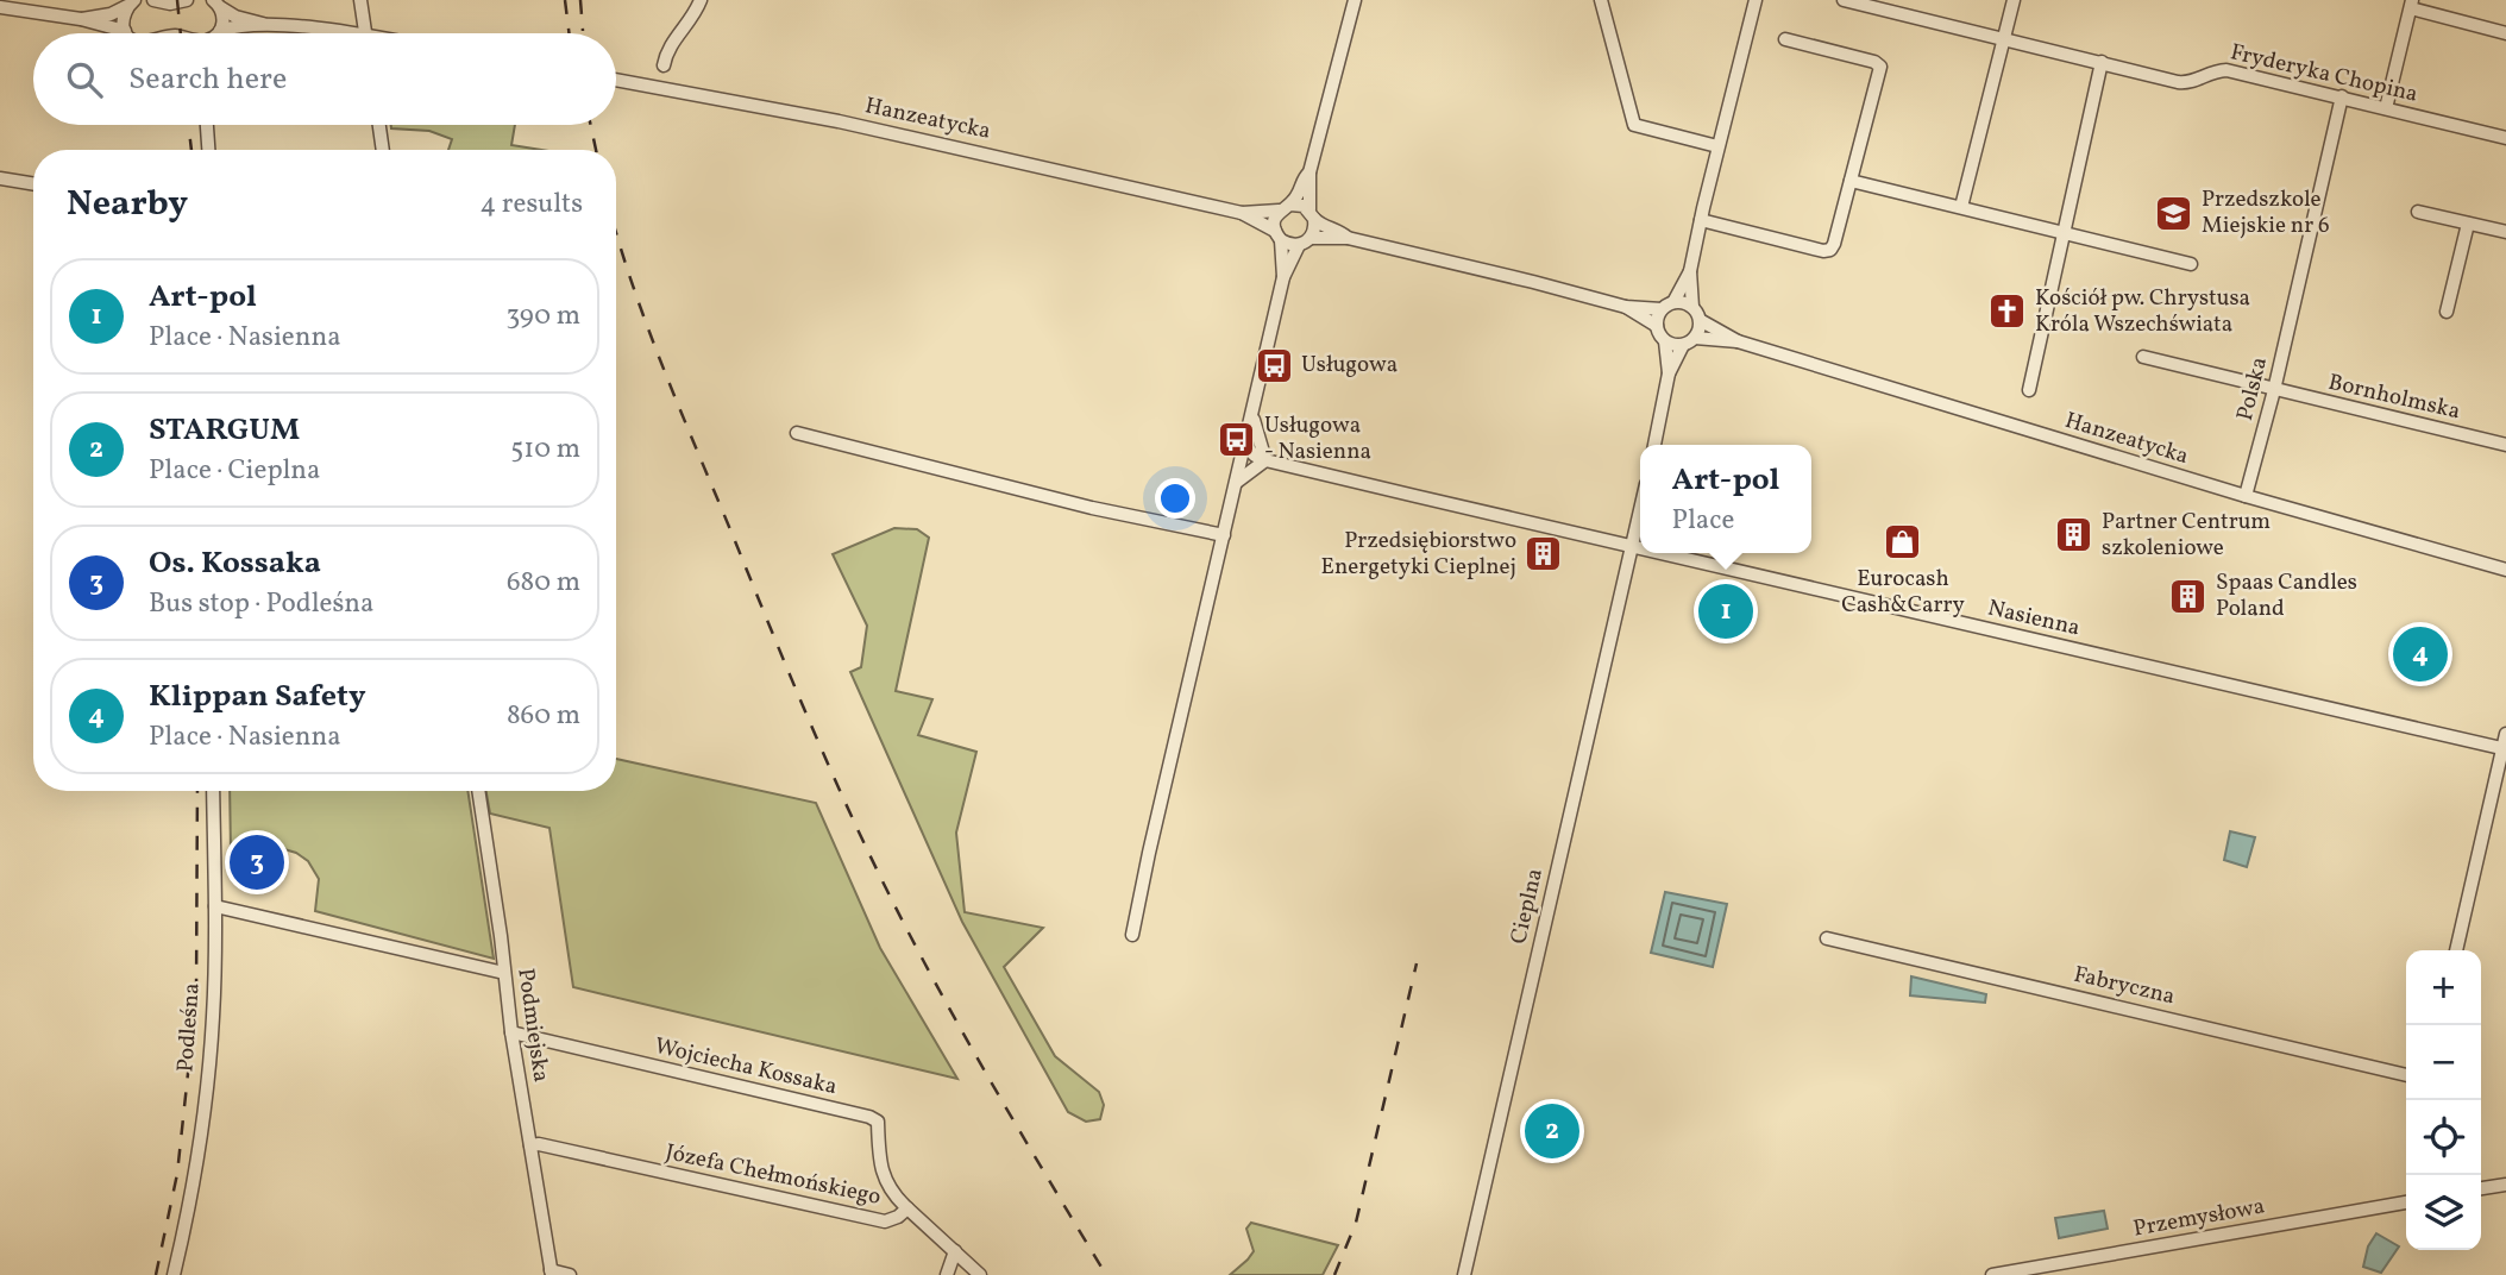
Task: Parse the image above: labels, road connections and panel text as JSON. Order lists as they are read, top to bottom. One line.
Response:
{"streets":{"street":["Fryderyka Chopina","Hanzeatycka","Polska","Bornholmska","Nasienna","Cieplna","Fabryczna","Podmiejska","Podleśna","Wojciecha Kossaka","Józefa Chełmońskiego","Przemysłowa"]},"crossings":[["Fryderyka Chopina","Polska"],["Hanzeatycka","Polska"],["Polska","Bornholmska"],["Nasienna","Cieplna"],["Podmiejska","Wojciecha Kossaka"],["Podmiejska","Józefa Chełmońskiego"],["Wojciecha Kossaka","Józefa Chełmońskiego"]],"places":{"school or university":["Przedszkole Miejskie nr 6"],"church":["Kościół pw. Chrystusa Króla Wszechświata"],"bus stop":["Usługowa","Usługowa - Nasienna"],"building":["Partner Centrum szkoleniowe","Przedsiębiorstwo Energetyki Cieplnej","Spaas Candles Poland"],"shop":["Eurocash Cash&Carry"]},"page":{"search":"Search here","heading":["Nearby","4 results"],"list":[{"mark":"1","name":"Art-pol","note":"Place · Nasienna","value":"390 m"},{"mark":"2","name":"STARGUM","note":"Place · Cieplna","value":"510 m"},{"mark":"3","name":"Os. Kossaka","note":"Bus stop · Podleśna","value":"680 m"},{"mark":"4","name":"Klippan Safety","note":"Place · Nasienna","value":"860 m"}],"popup":["Art-pol","Place"],"pins":["1","4","3","2"],"map_buttons":["+","−"]}}
